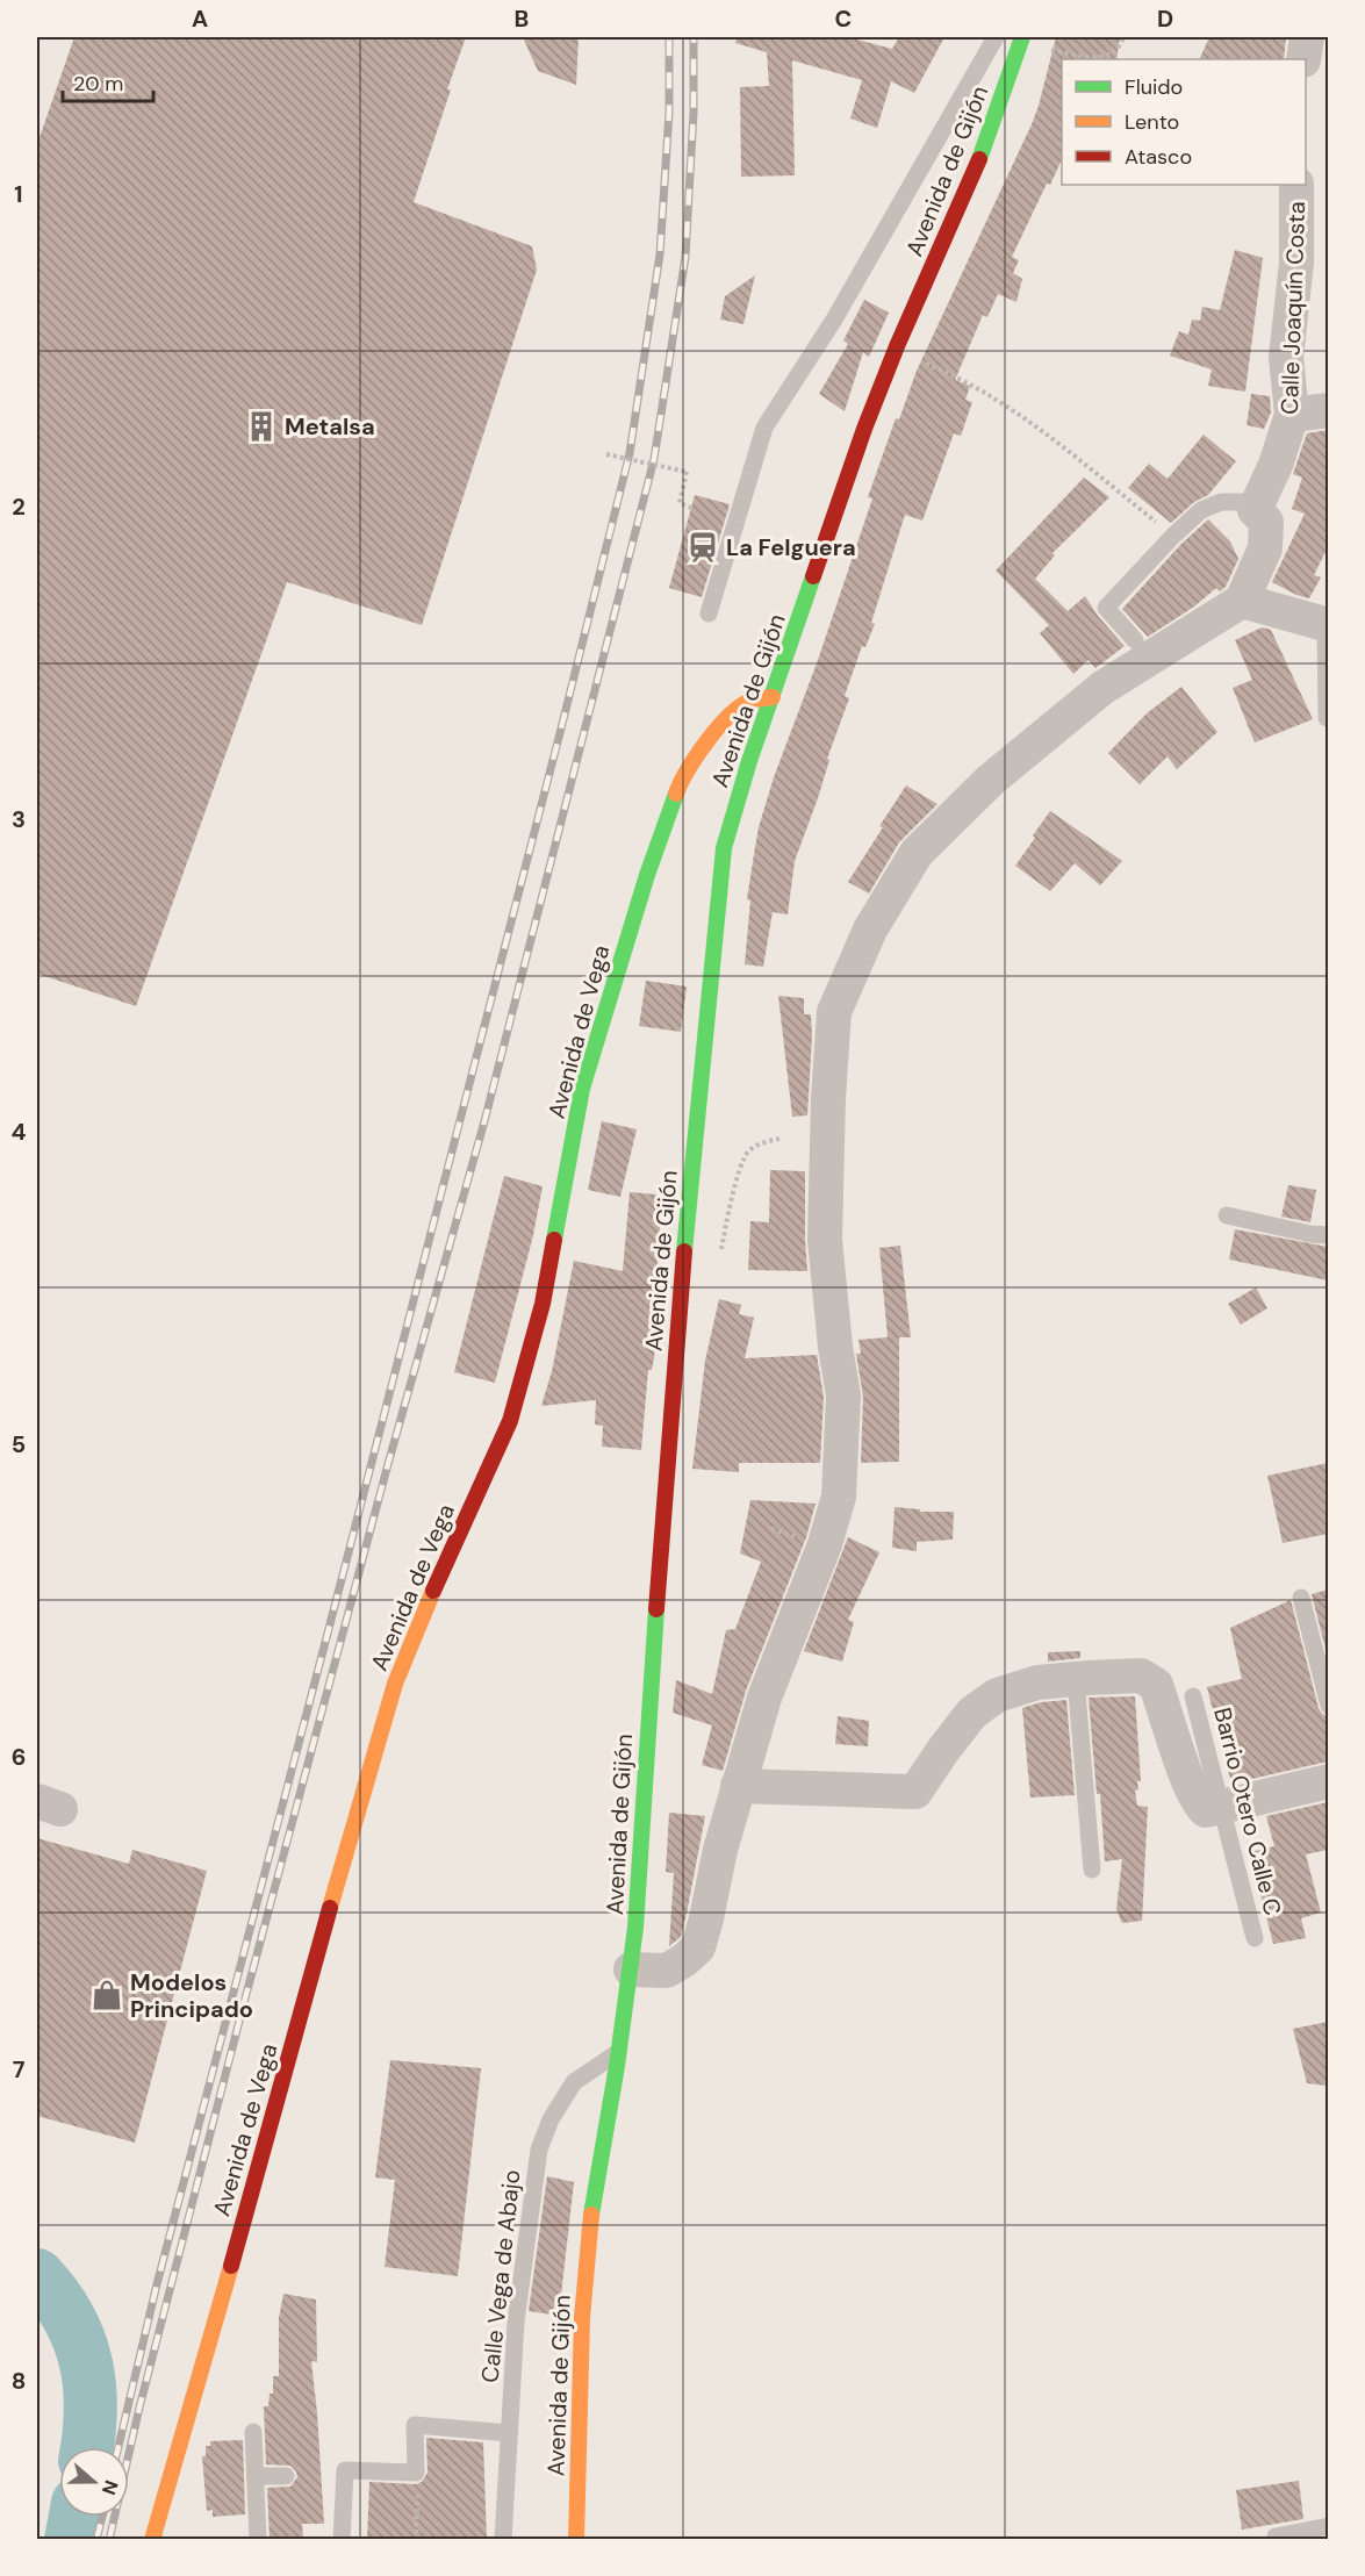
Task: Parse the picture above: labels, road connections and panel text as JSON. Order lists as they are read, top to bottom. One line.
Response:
{"streets":{"street":["Avenida de Gijón","Calle Joaquín Costa","Avenida de Vega"],"lane":["Barrio Otero Calle C","Calle Vega de Abajo"]},"crossings":[["Avenida de Gijón","Avenida de Vega"],["Avenida de Gijón","Calle Vega de Abajo"]],"places":{"building":["Metalsa"],"station":["La Felguera"],"shop":["Modelos Principado"]},"legend":["Fluido","Lento","Atasco"],"scale_bar":"20 m","north":"right","grid":{"columns":["A","B","C","D"],"rows":["1","2","3","4","5","6","7","8"]}}
